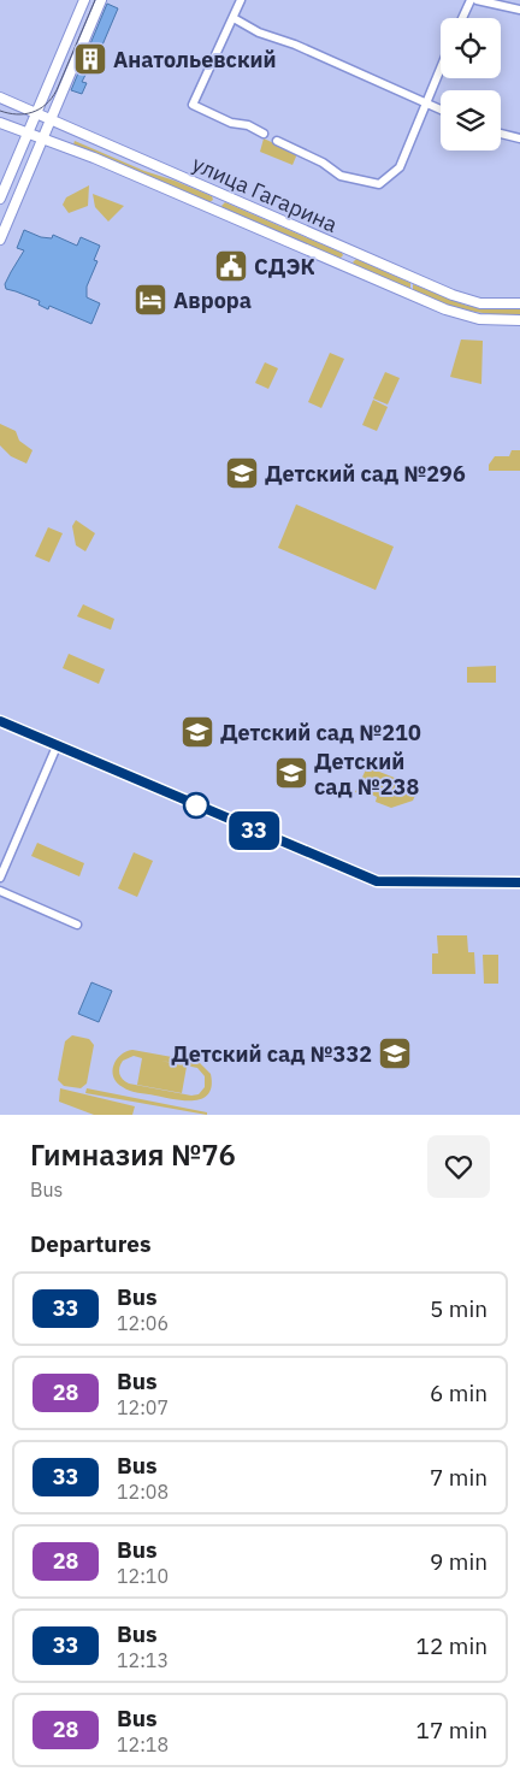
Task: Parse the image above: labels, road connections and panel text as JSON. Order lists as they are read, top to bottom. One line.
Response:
{"streets":{"main road":["улица Гагарина"]},"places":{"building":["Анатольевский"],"public building":["СДЭК"],"hotel":["Аврора"],"school or university":["Детский сад №296","Детский сад №210","Детский сад №238","Детский сад №332"]},"lines":["bus line 33"],"page":{"on_map":"33","heading":[["Гимназия №76","Bus"],"Departures"],"list":[{"mark":"33","name":"Bus","note":"12:06","value":"5 min"},{"mark":"28","name":"Bus","note":"12:07","value":"6 min"},{"mark":"33","name":"Bus","note":"12:08","value":"7 min"},{"mark":"28","name":"Bus","note":"12:10","value":"9 min"},{"mark":"33","name":"Bus","note":"12:13","value":"12 min"},{"mark":"28","name":"Bus","note":"12:18","value":"17 min"}]}}
